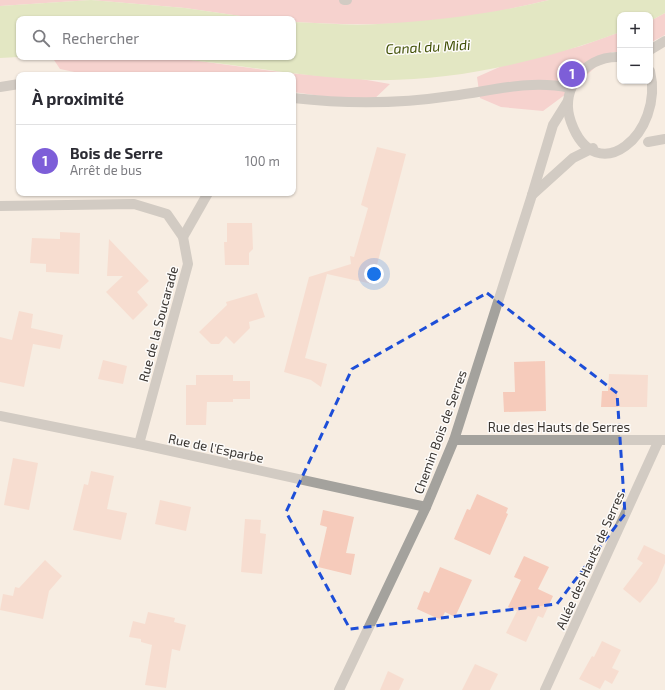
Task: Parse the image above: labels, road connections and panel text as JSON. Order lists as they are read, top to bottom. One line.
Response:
{"streets":{"street":["Rue de la Soucarade","Rue des Hauts de Serres","Chemin Bois de Serres","Rue de l'Esparbe","Allée des Hauts de Serres"]},"crossings":[["Rue de la Soucarade","Rue de l'Esparbe"],["Rue des Hauts de Serres","Chemin Bois de Serres"],["Rue des Hauts de Serres","Allée des Hauts de Serres"],["Chemin Bois de Serres","Rue de l'Esparbe"]],"water":["Canal du Midi"],"page":{"map_buttons":["+","−"],"search":"Rechercher","pins":"1","heading":"À proximité","list":[{"mark":"1","name":"Bois de Serre","note":"Arrêt de bus","value":"100 m"}]}}
